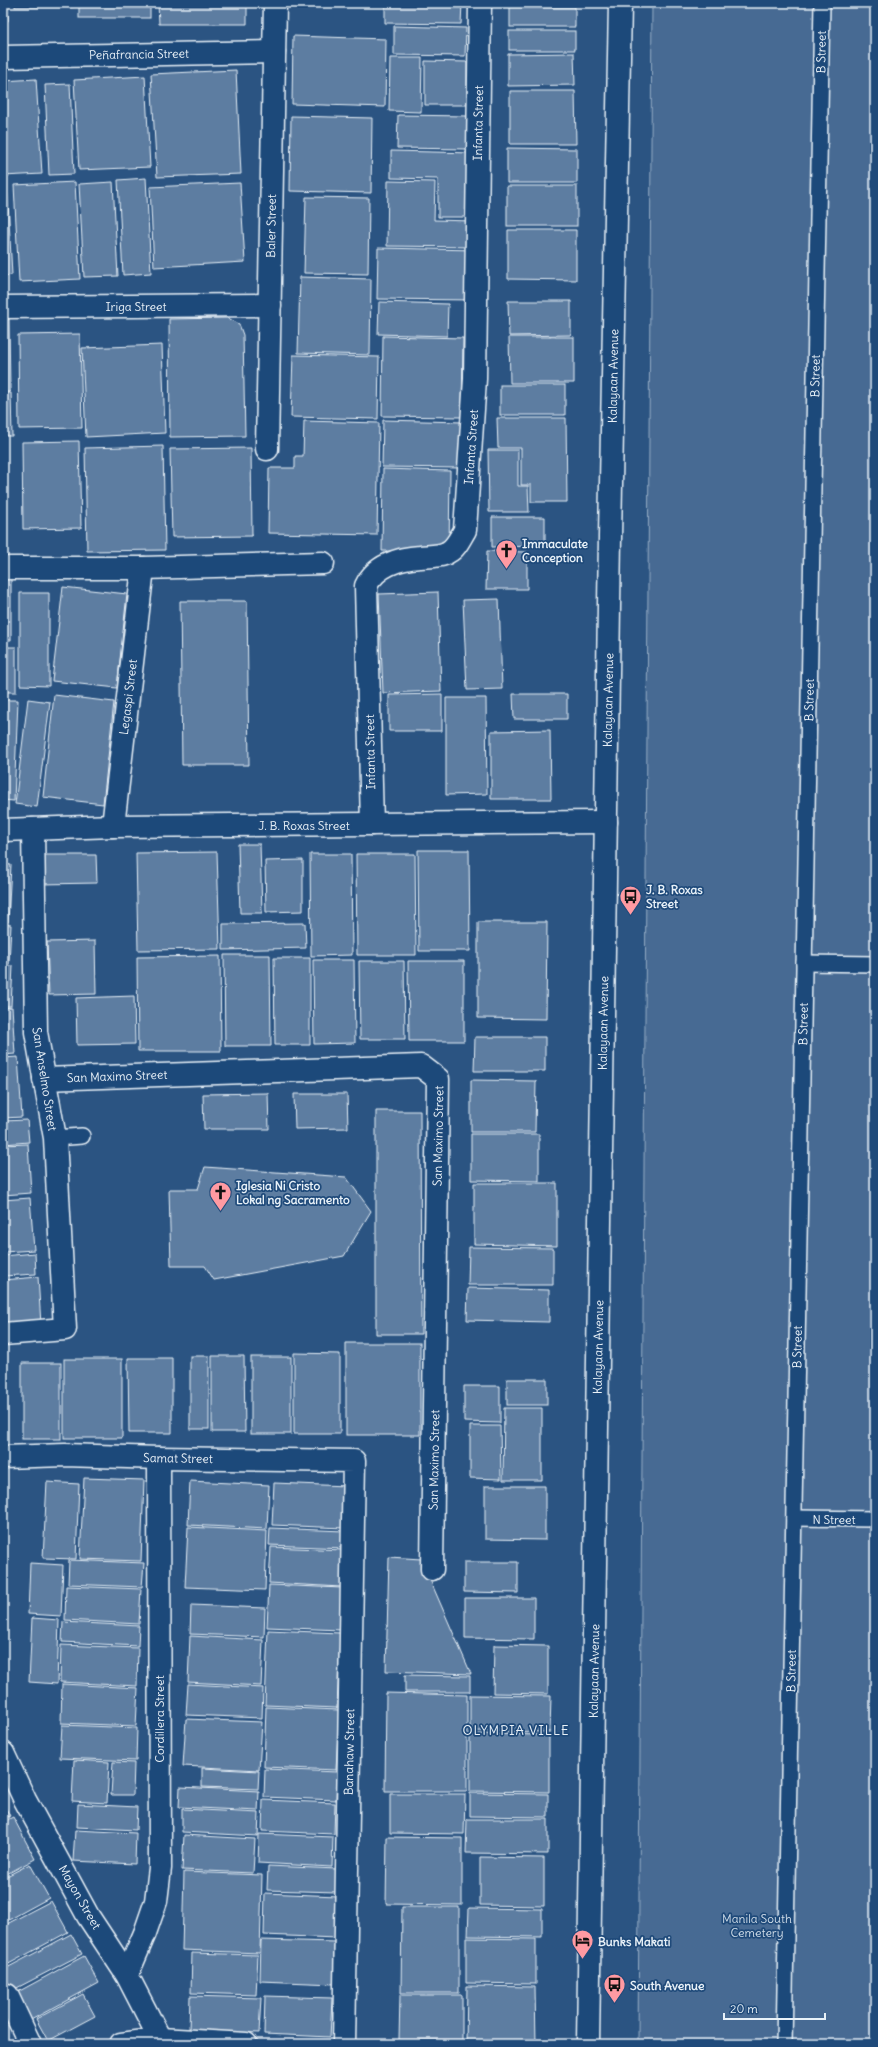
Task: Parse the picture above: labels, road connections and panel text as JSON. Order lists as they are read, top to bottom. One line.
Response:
{"streets":{"street":["Peñafrancia Street","Infanta Street","Baler Street","Iriga Street","Kalayaan Avenue","Legaspi Street","J. B. Roxas Street","San Maximo Street","San Anselmo Street","Samat Street","Cordillera Street","Banahaw Street","Mayon Street"],"lane":["B Street","N Street"]},"crossings":[["B Street","N Street"],["Peñafrancia Street","Baler Street"],["Infanta Street","J. B. Roxas Street"],["Baler Street","Iriga Street"],["Kalayaan Avenue","J. B. Roxas Street"],["Legaspi Street","J. B. Roxas Street"],["J. B. Roxas Street","San Anselmo Street"],["San Maximo Street","San Anselmo Street"],["Samat Street","Cordillera Street"],["Samat Street","Banahaw Street"],["Cordillera Street","Mayon Street"]],"districts":["OLYMPIA VILLE"],"parks":["Manila South Cemetery"],"places":{"church":["Immaculate Conception","Iglesia Ni Cristo Lokal ng Sacramento"],"bus stop":["J. B. Roxas Street","South Avenue"],"hotel":["Bunks Makati"]},"scale_bar":"20 m"}
